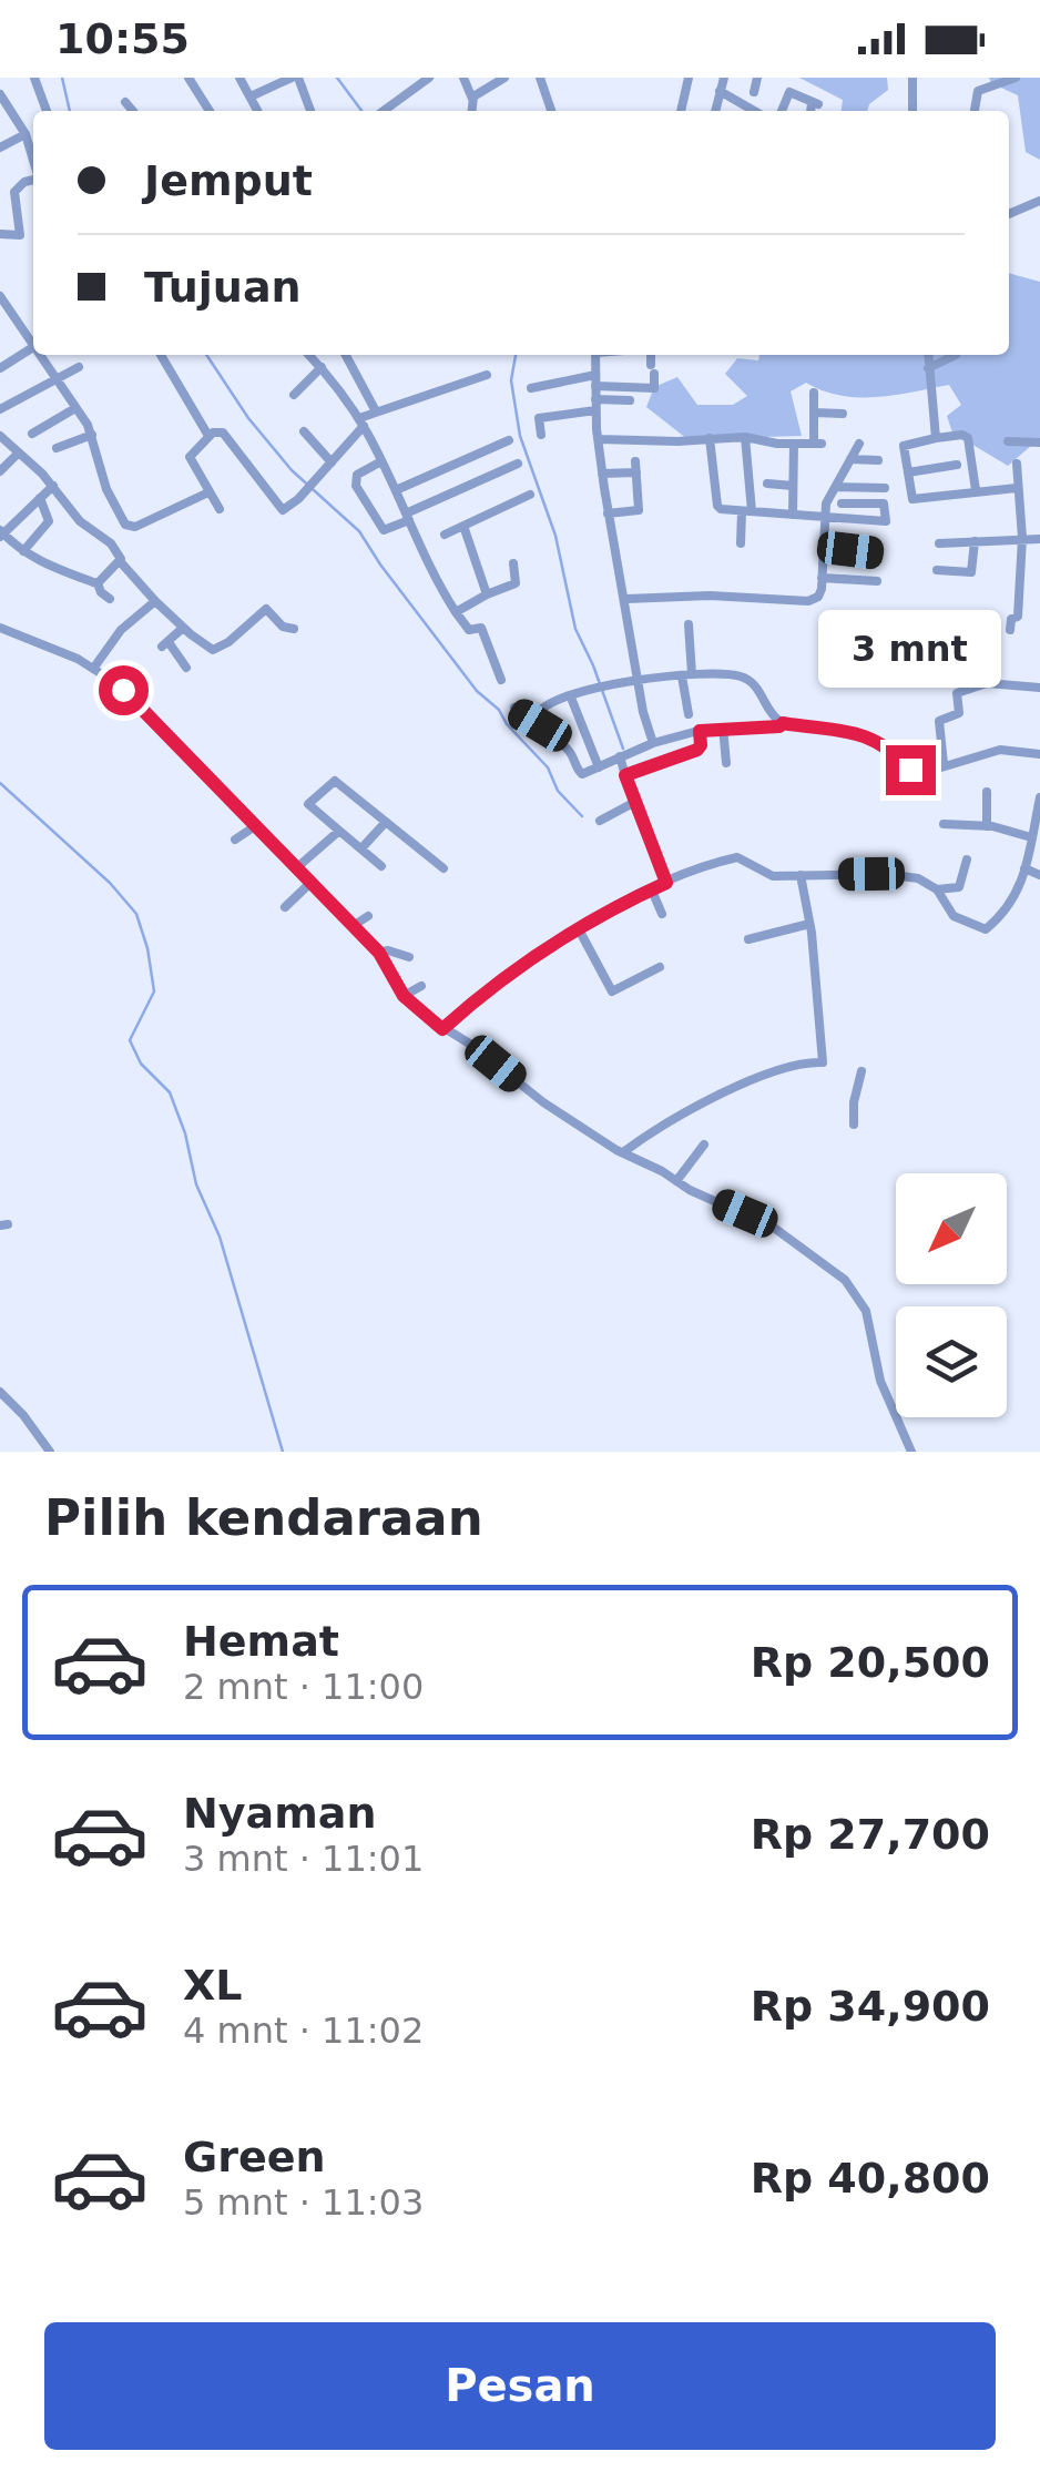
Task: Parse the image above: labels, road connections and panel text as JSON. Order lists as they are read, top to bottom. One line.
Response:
{"north":"bottom left","page":{"status":"10:55","banner":["Jemput","Tujuan"],"bubble":"3 mnt","heading":"Pilih kendaraan","list":[{"name":"Hemat","note":"2 mnt · 11:00","value":"Rp 20,500"},{"name":"Nyaman","note":"3 mnt · 11:01","value":"Rp 27,700"},{"name":"XL","note":"4 mnt · 11:02","value":"Rp 34,900"},{"name":"Green","note":"5 mnt · 11:03","value":"Rp 40,800"}],"buttons":"Pesan"}}
